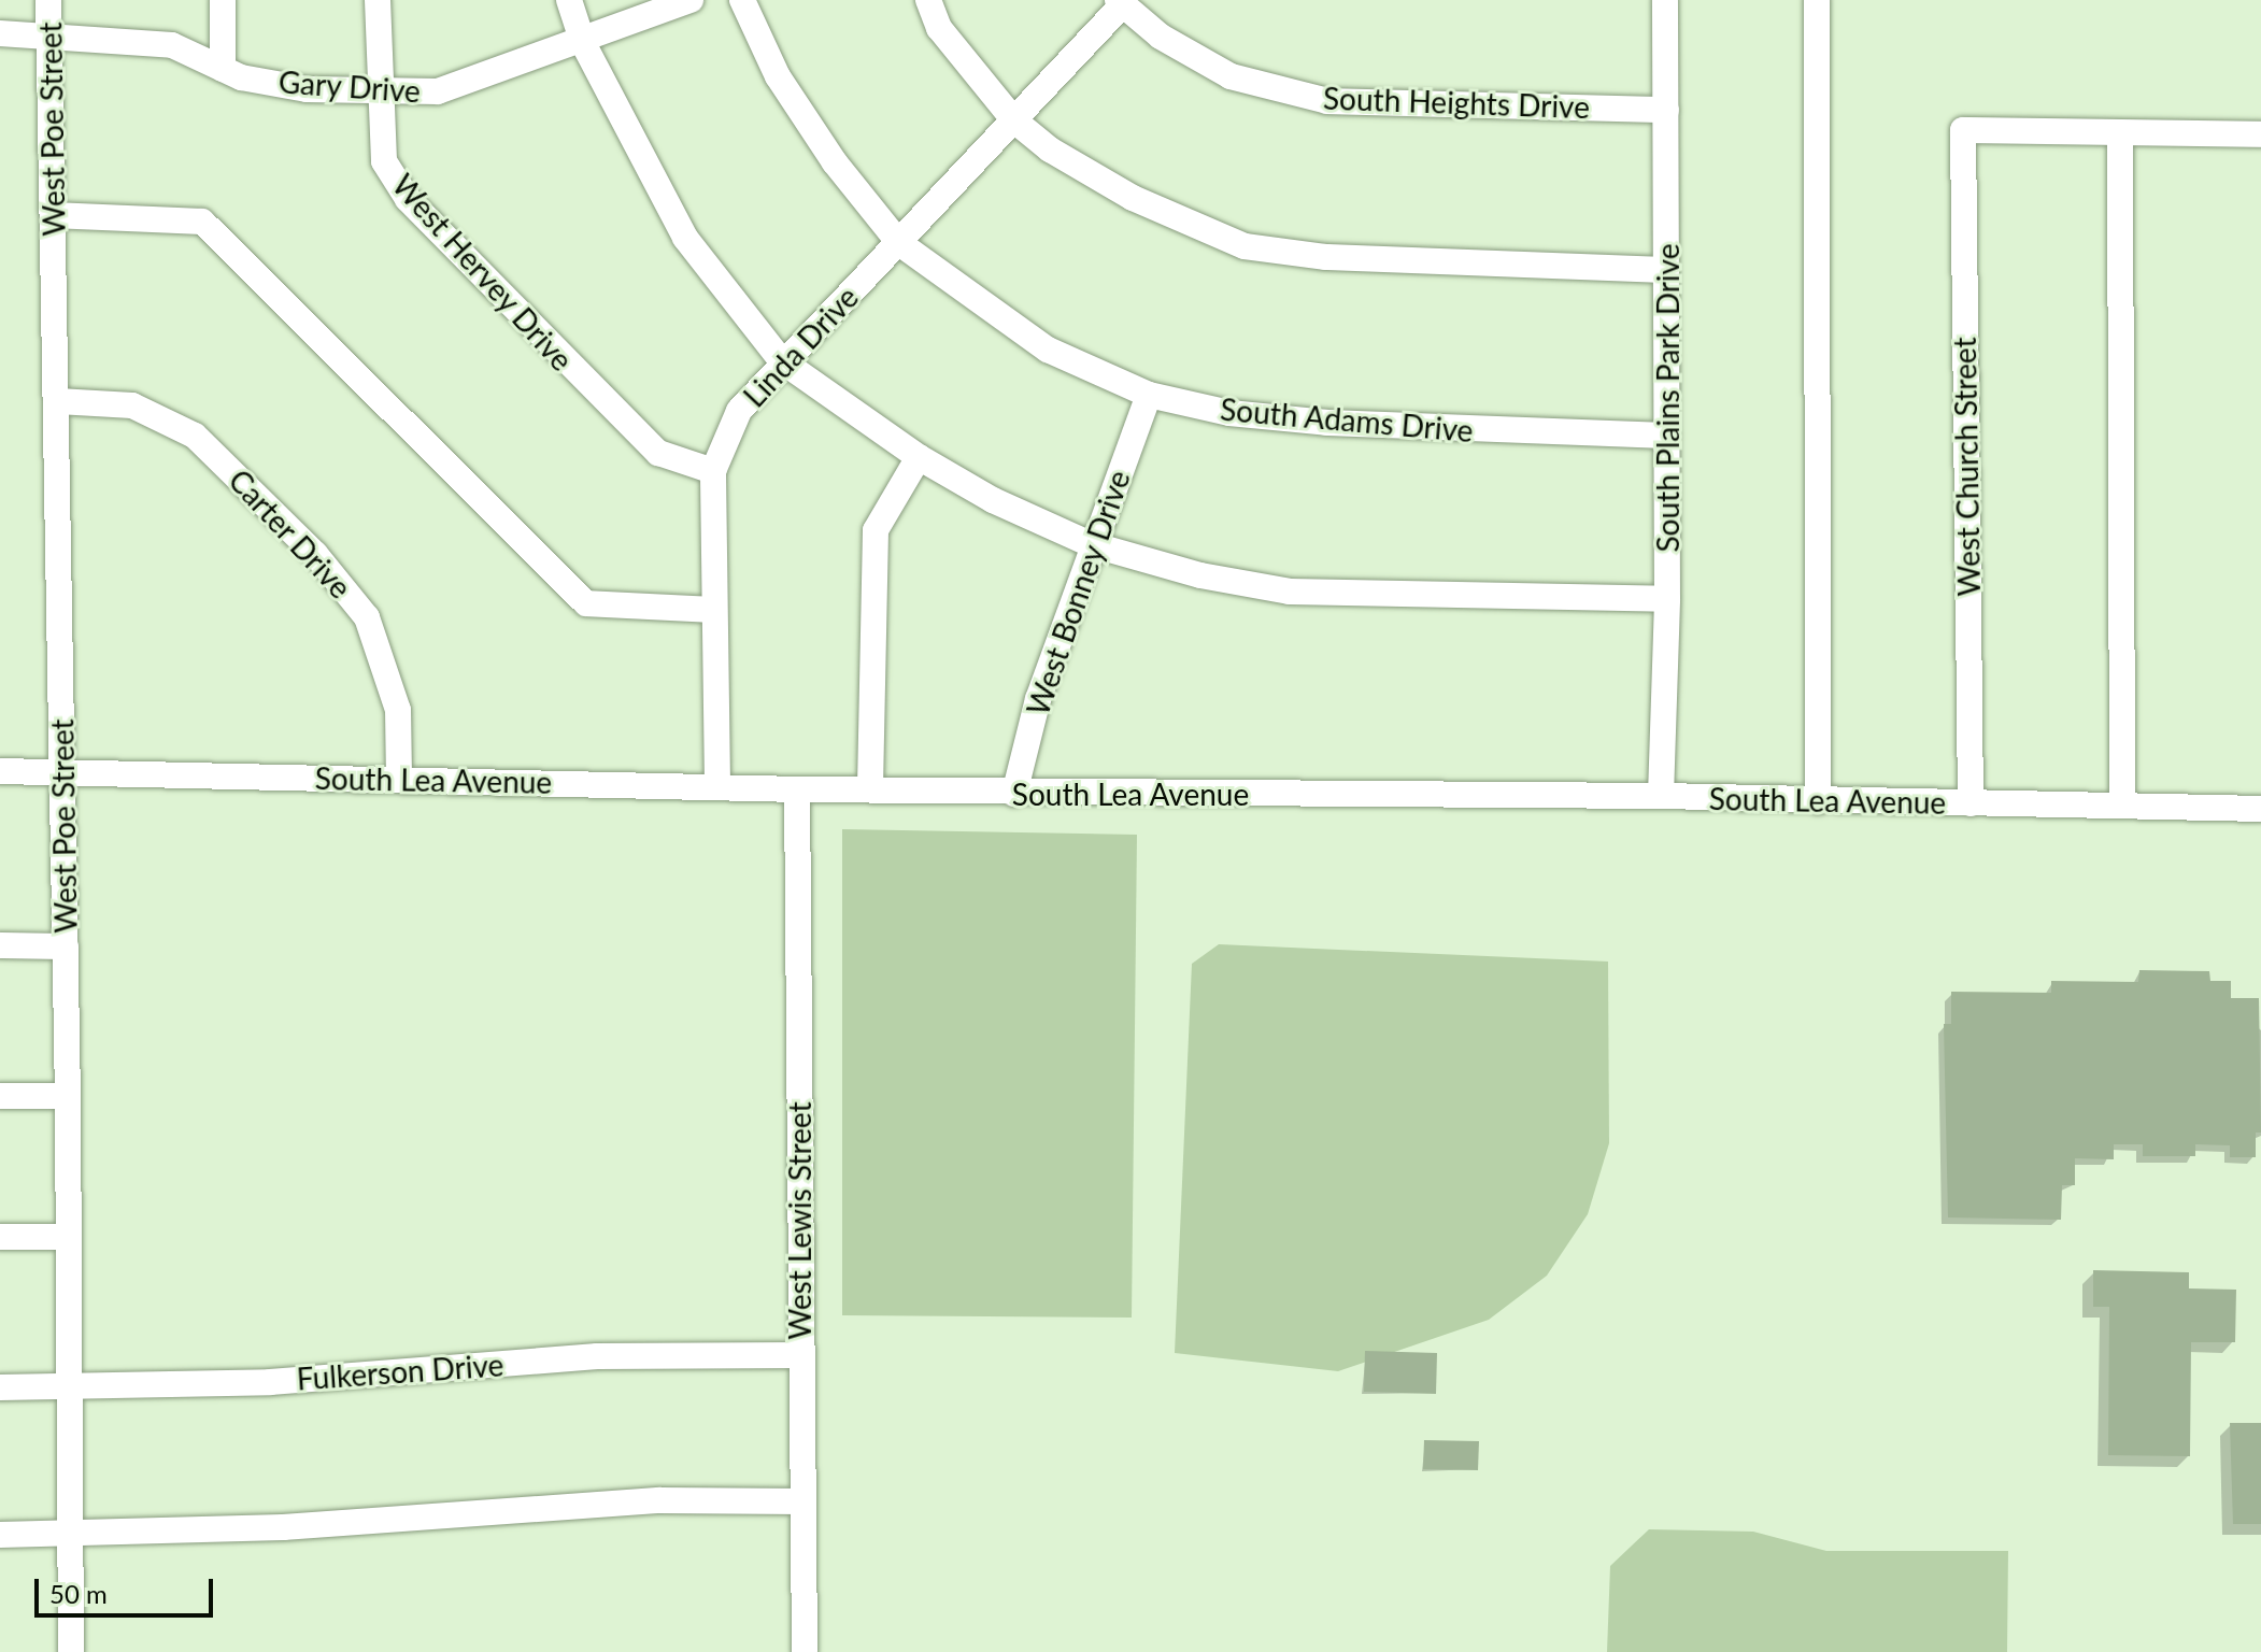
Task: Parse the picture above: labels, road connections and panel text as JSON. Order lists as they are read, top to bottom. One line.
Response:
{"streets":{"street":["Gary Drive","South Heights Drive","West Poe Street","West Hervey Drive","Linda Drive","South Plains Park Drive","South Adams Drive","West Church Street","Carter Drive","West Bonney Drive","South Lea Avenue","West Lewis Street","Fulkerson Drive"]},"crossings":[["Gary Drive","West Poe Street"],["Gary Drive","West Hervey Drive"],["South Heights Drive","Linda Drive"],["South Heights Drive","South Plains Park Drive"],["West Poe Street","Carter Drive"],["West Poe Street","South Lea Avenue"],["West Poe Street","Fulkerson Drive"],["West Hervey Drive","Linda Drive"],["Linda Drive","South Adams Drive"],["Linda Drive","South Lea Avenue"],["South Plains Park Drive","South Adams Drive"],["South Plains Park Drive","South Lea Avenue"],["South Adams Drive","West Bonney Drive"],["West Church Street","South Lea Avenue"],["Carter Drive","South Lea Avenue"],["West Bonney Drive","South Lea Avenue"],["South Lea Avenue","West Lewis Street"],["West Lewis Street","Fulkerson Drive"]],"scale_bar":"50 m"}
